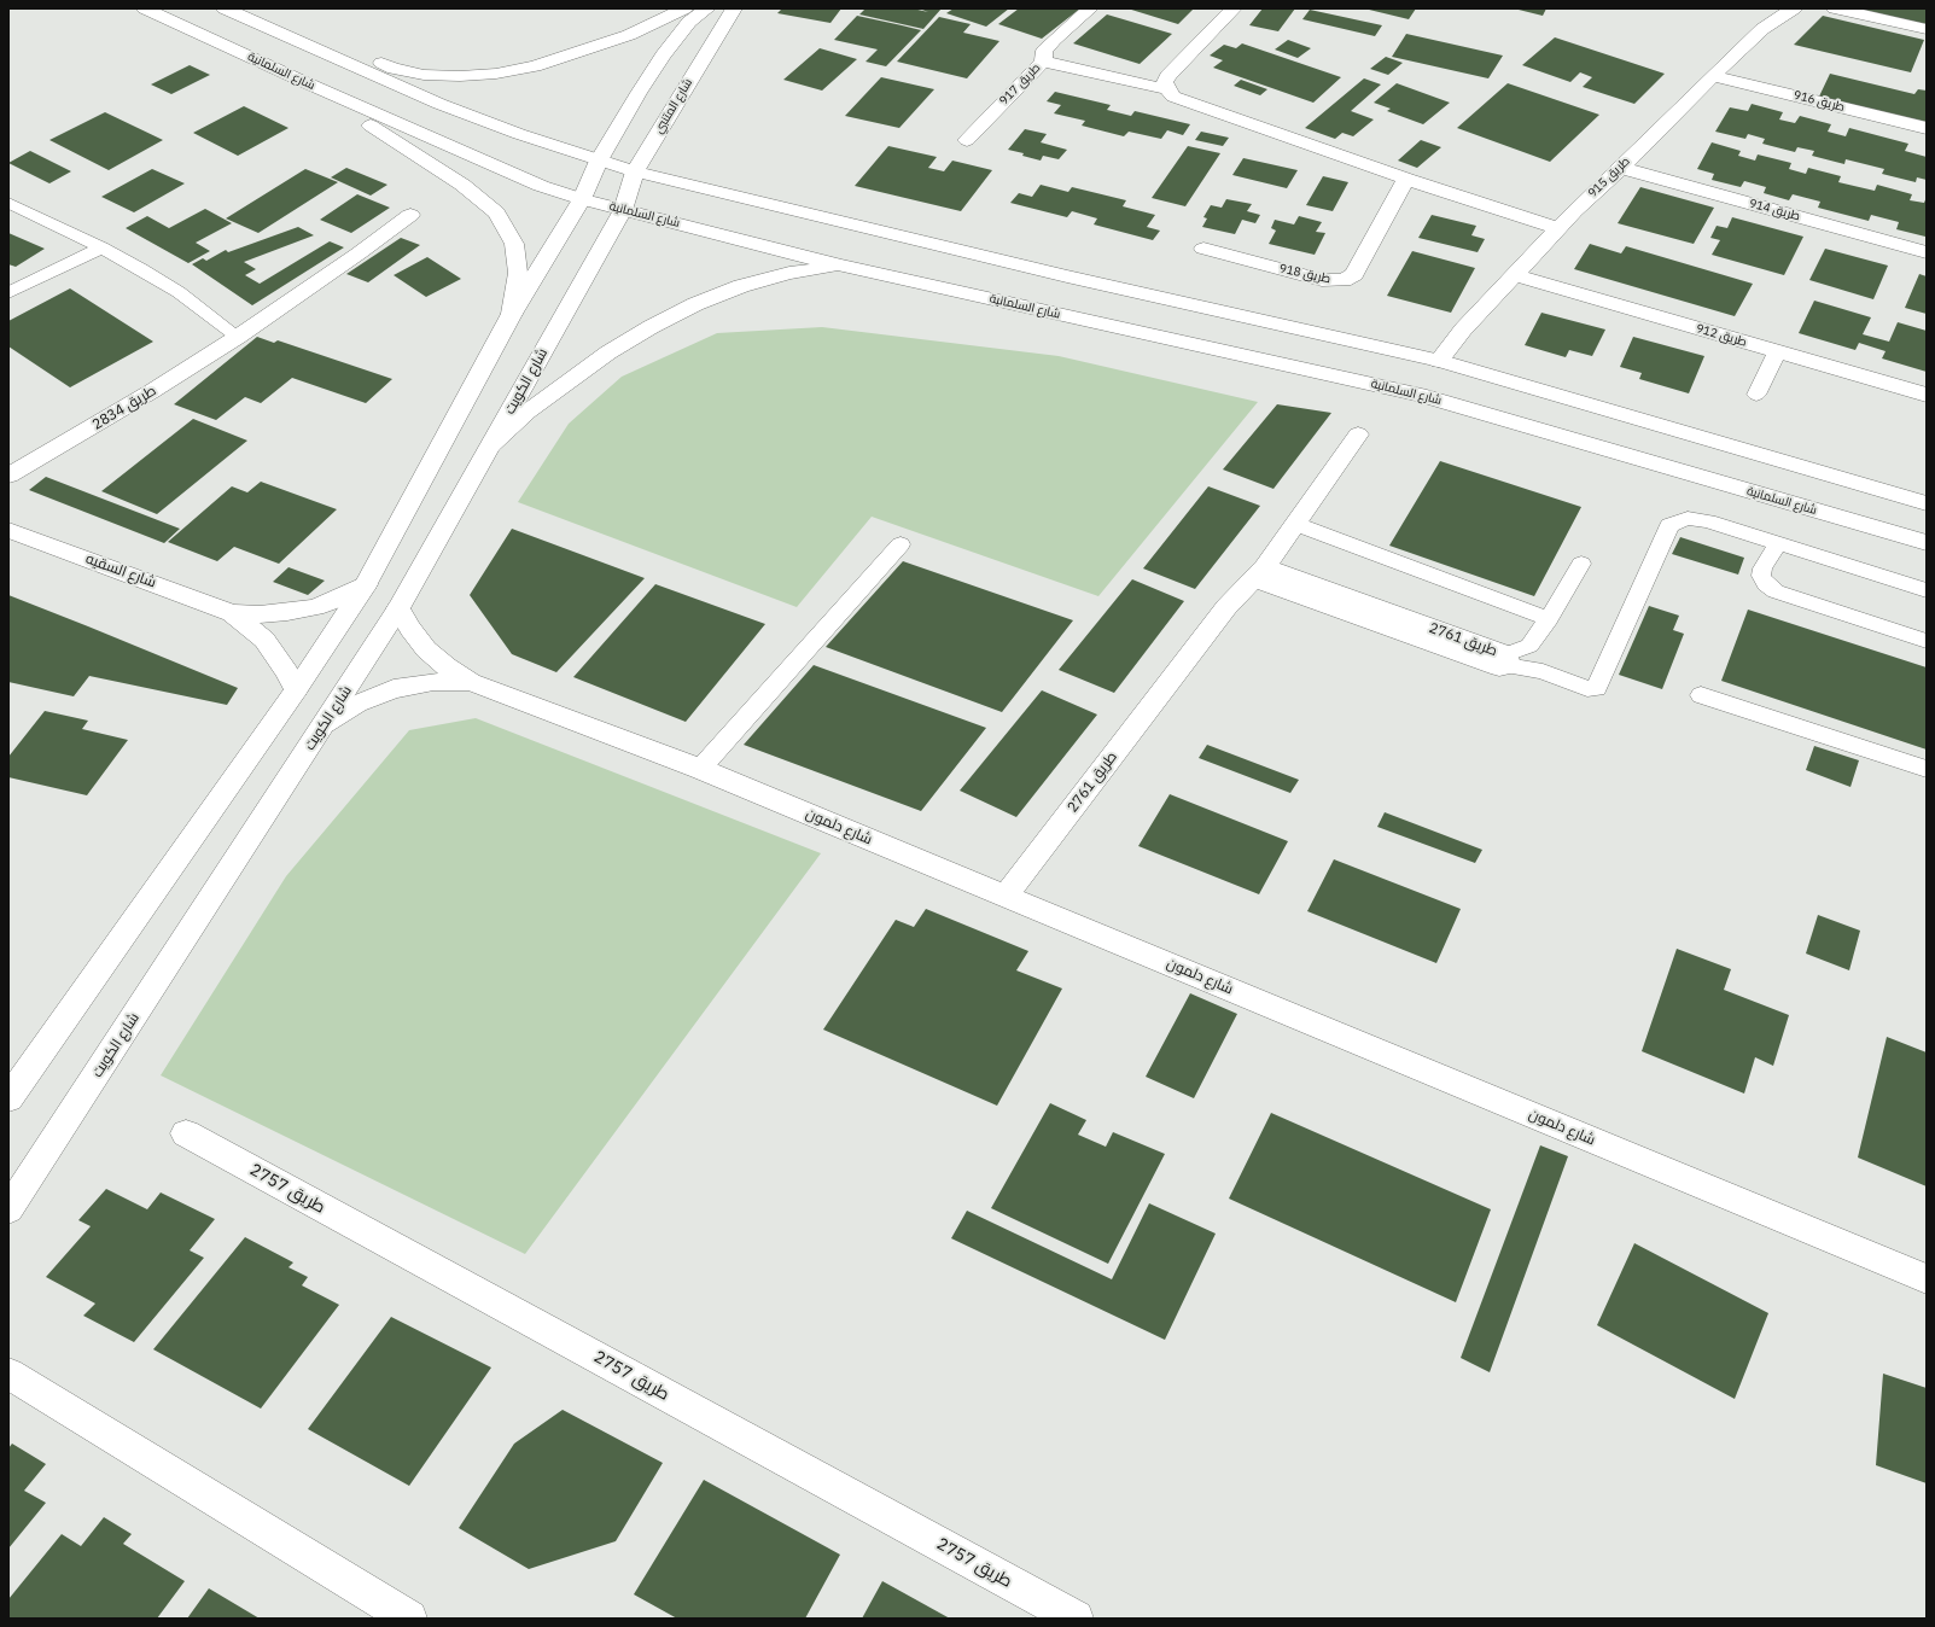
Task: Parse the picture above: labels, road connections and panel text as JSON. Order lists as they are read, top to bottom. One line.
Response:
{"streets":{"main road":["شارع السلمانية","طريق 917","طريق 916","شارع المتنبي","طريق 915","طريق 914","طريق 918","طريق 912","شارع الكويت","طريق 2834","شارع السقيه","طريق 2761","شارع دلمون","طريق 2757"]},"crossings":[["شارع السلمانية","شارع المتنبي"],["شارع السلمانية","شارع الكويت"],["طريق 916","طريق 915"],["شارع المتنبي","شارع الكويت"],["طريق 915","طريق 914"],["طريق 915","طريق 912"],["شارع الكويت","شارع دلمون"],["طريق 2761","شارع دلمون"]]}
